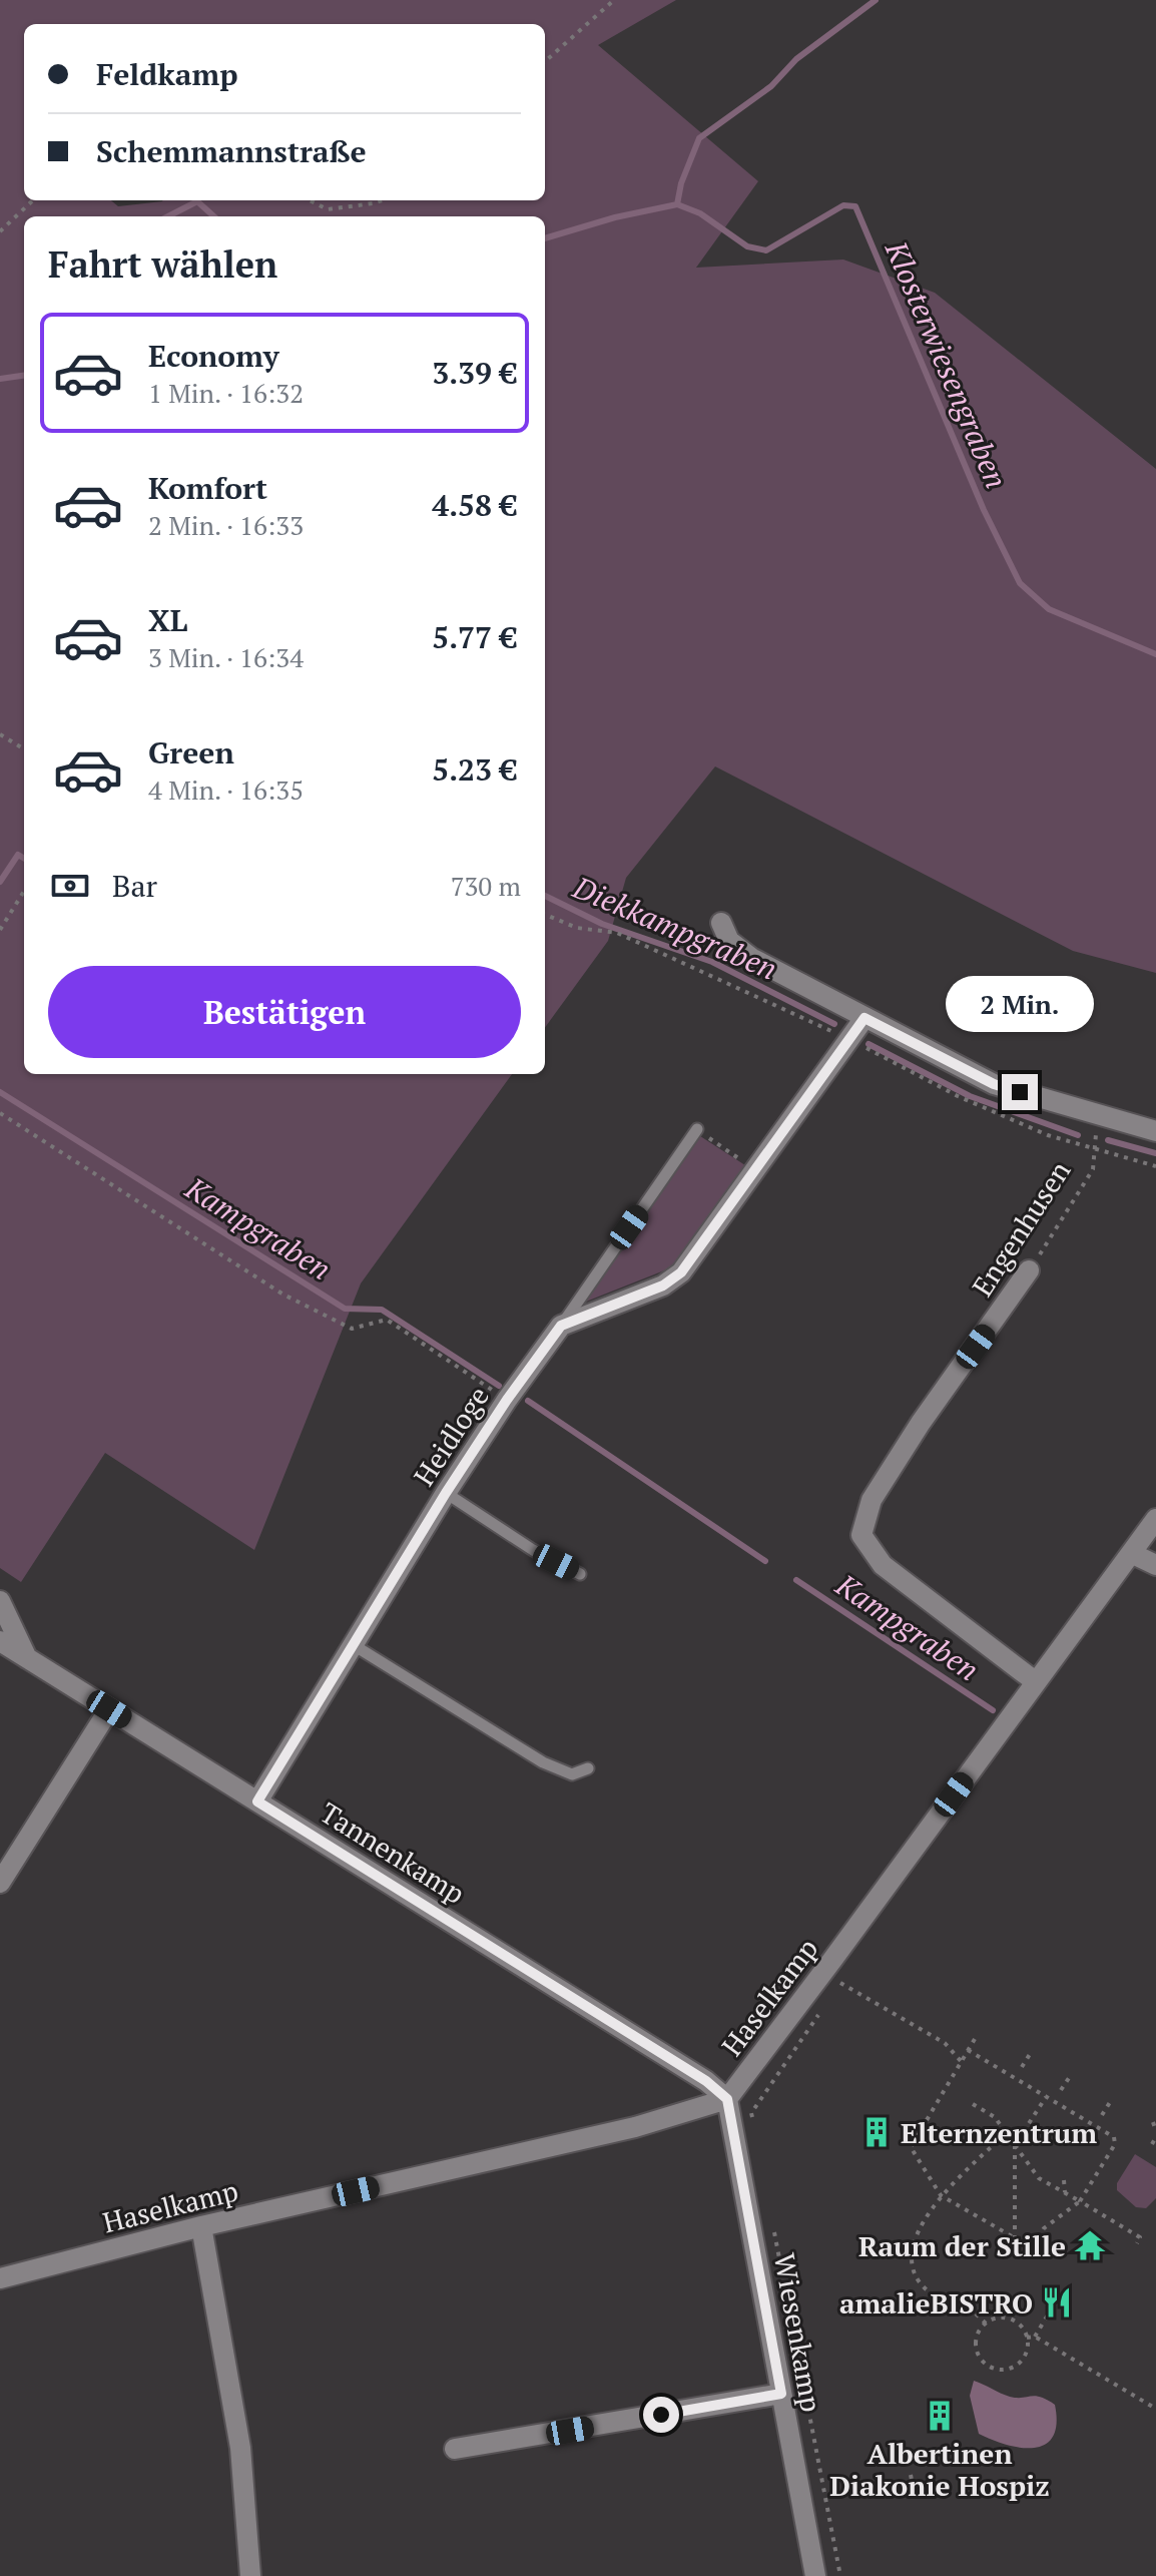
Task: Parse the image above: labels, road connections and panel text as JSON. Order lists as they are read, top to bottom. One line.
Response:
{"streets":{"street":["Engenhusen","Heidloge","Tannenkamp","Haselkamp","Wiesenkamp"]},"crossings":[["Engenhusen","Haselkamp"],["Heidloge","Tannenkamp"],["Tannenkamp","Haselkamp"],["Tannenkamp","Wiesenkamp"],["Haselkamp","Wiesenkamp"]],"water":["Klosterwiesengraben","Diekkampgraben","Kampgraben"],"places":{"building":["Elternzentrum","Albertinen Diakonie Hospiz"],"temple":["Raum der Stille"],"restaurant":["amalieBISTRO"]},"page":{"banner":["Feldkamp","Schemmannstraße"],"heading":"Fahrt wählen","list":[{"name":"Economy","note":"1 Min. · 16:32","value":"3.39 €"},{"name":"Komfort","note":"2 Min. · 16:33","value":"4.58 €"},{"name":"XL","note":"3 Min. · 16:34","value":"5.77 €"},{"name":"Green","note":"4 Min. · 16:35","value":"5.23 €"}],"pay":["Bar","730 m"],"buttons":"Bestätigen","bubble":"2 Min."}}
